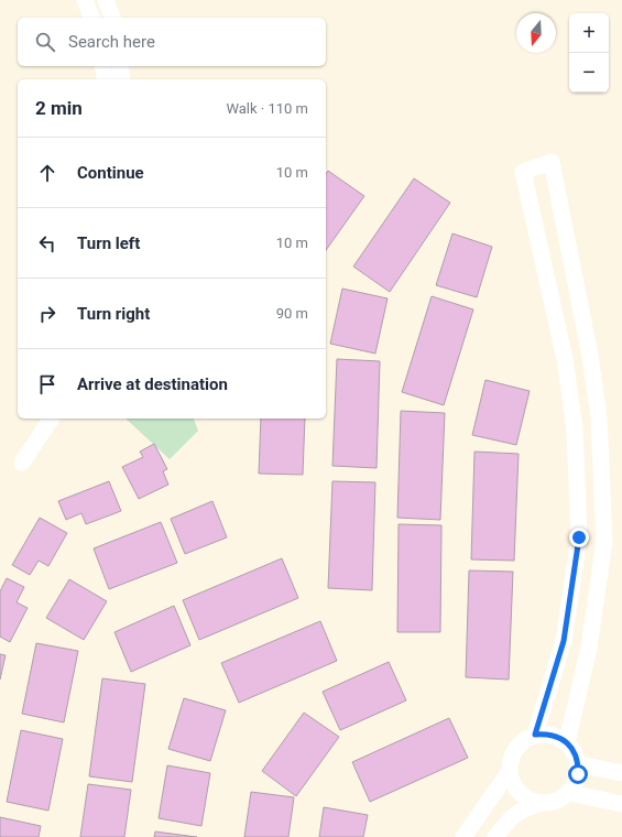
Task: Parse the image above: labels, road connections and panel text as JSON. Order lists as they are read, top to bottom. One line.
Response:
{"north":"bottom","page":{"map_buttons":["+","−"],"search":"Search here","heading":["2 min","Walk · 110 m"],"list":[["Continue","10 m"],["Turn left","10 m"],["Turn right","90 m"],"Arrive at destination"]}}
